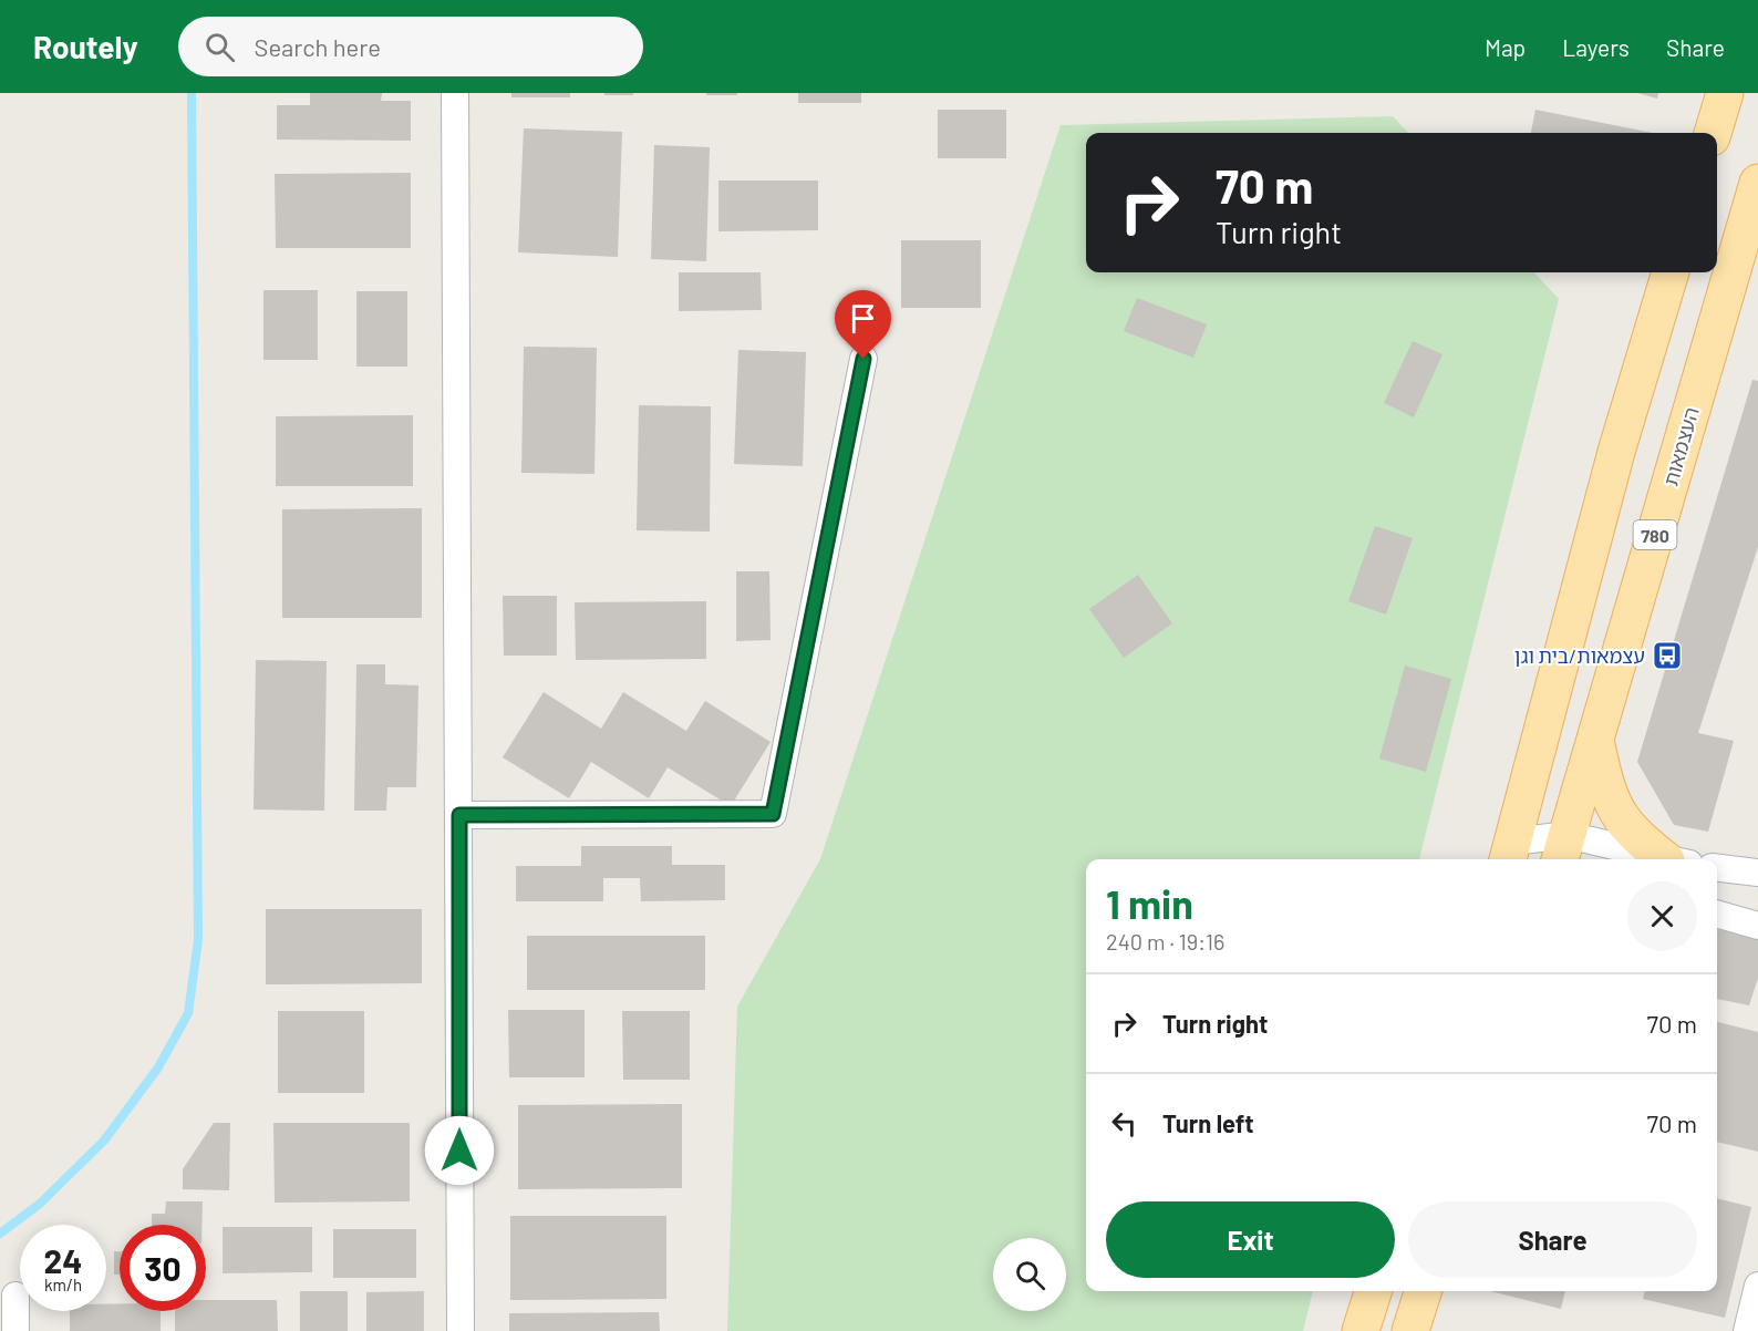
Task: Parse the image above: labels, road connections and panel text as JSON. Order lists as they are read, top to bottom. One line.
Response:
{"streets":{"main road":["העצמאות","780"]},"places":{"bus stop":["עצמאות/בית וגן"]},"page":{"header":"Routely","search":"Search here","nav":["Map","Layers","Share"],"turn":["70 m","Turn right"],"heading":["1 min","240 m · 19:16"],"list":[{"name":"Turn right","value":"70 m"},{"name":"Turn left","value":"70 m"}],"buttons":["Exit","Share"],"speed":"24 km/h","limit":"30"}}
